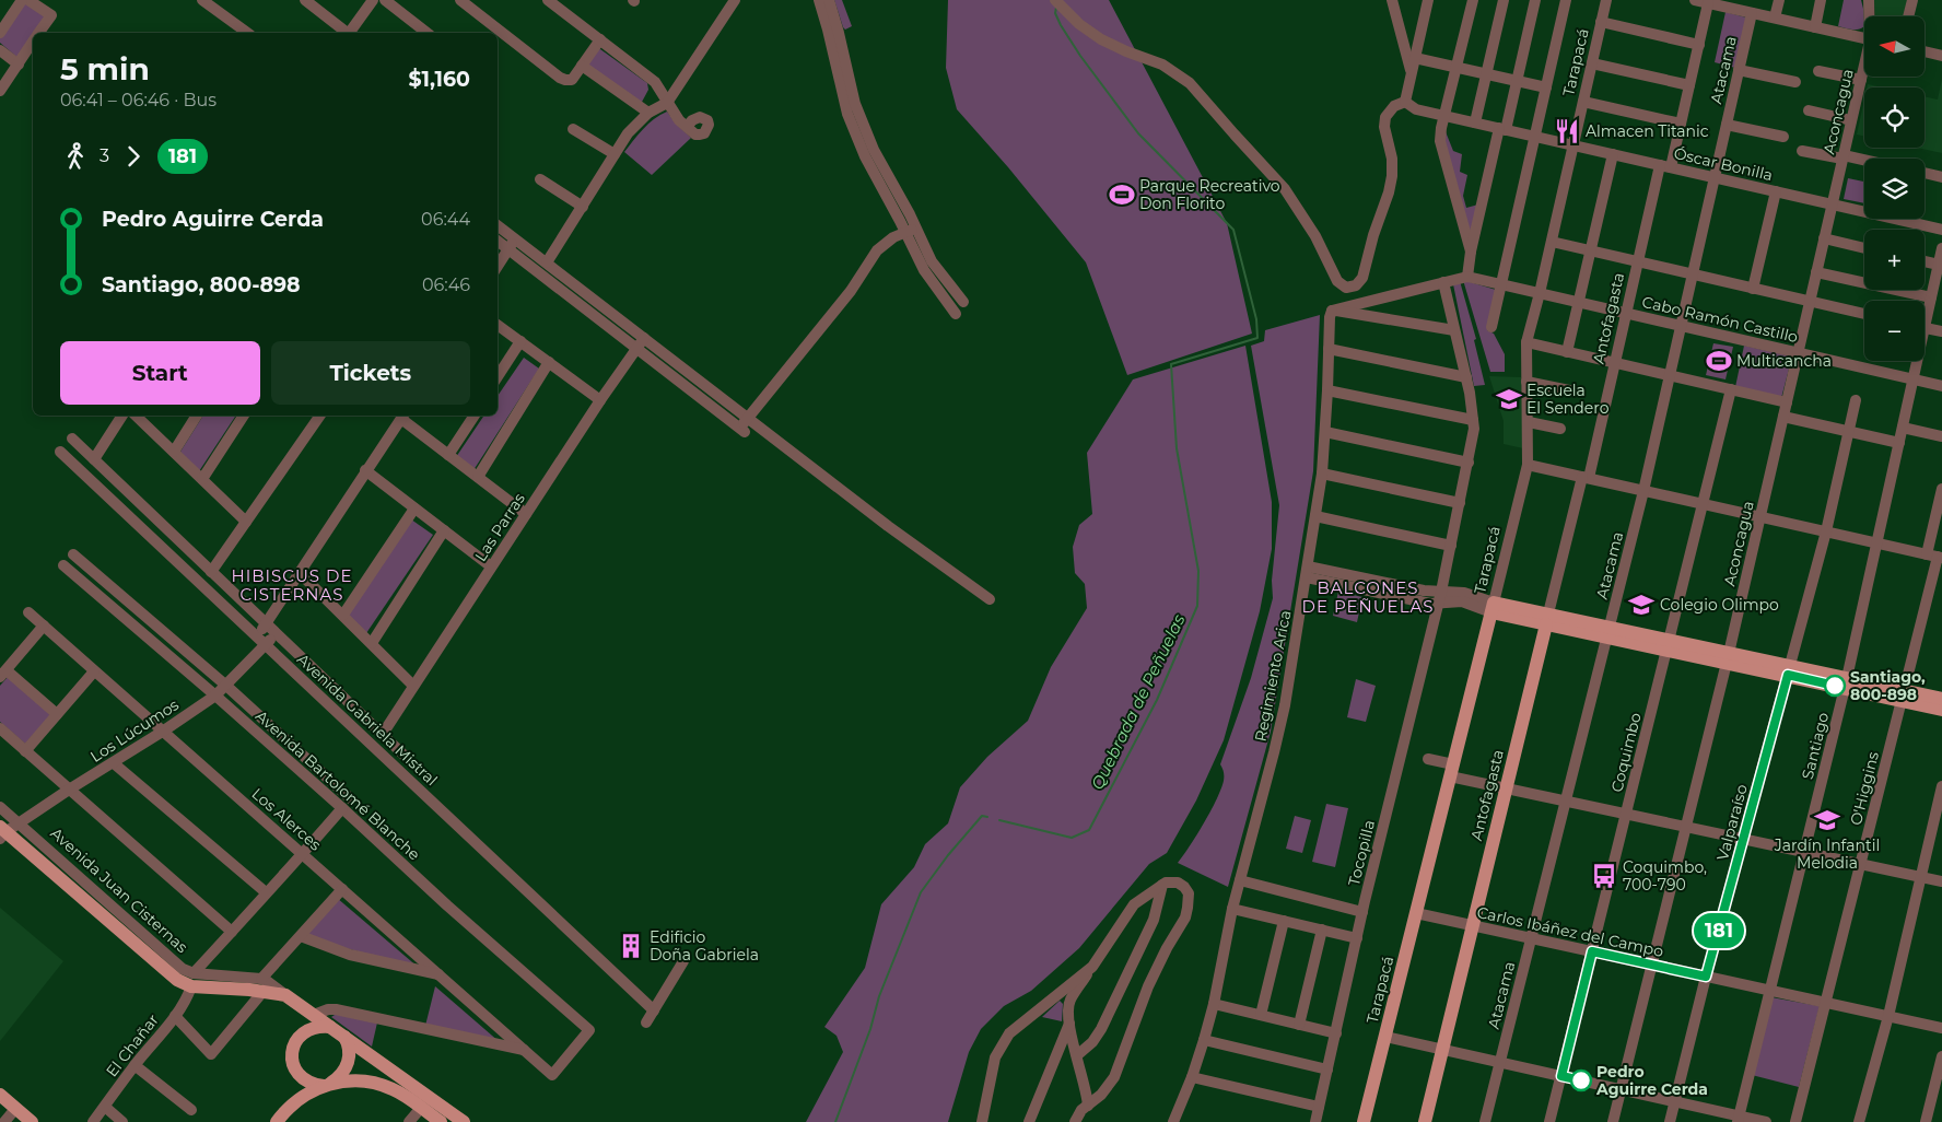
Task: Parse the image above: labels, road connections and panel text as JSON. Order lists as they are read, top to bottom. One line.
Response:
{"streets":{"main road":["Tarapacá","Antofagasta","Avenida Juan Cisternas"],"street":["Atacama","Aconcagua","Óscar Bonilla","Cabo Ramón Castillo","Las Parras","Regimiento Arica","Avenida Gabriela Mistral","Los Lúcumos","Santiago","Coquimbo","Avenida Bartolomé Blanche","O'Higgins","Los Alerces","Valparaíso","Tocopilla","Carlos Ibáñez del Campo","El Chañar"]},"crossings":[["Tarapacá","Óscar Bonilla"],["Tarapacá","Cabo Ramón Castillo"],["Tarapacá","Carlos Ibáñez del Campo"],["Atacama","Óscar Bonilla"],["Atacama","Cabo Ramón Castillo"],["Atacama","Carlos Ibáñez del Campo"],["Aconcagua","Óscar Bonilla"],["Aconcagua","Cabo Ramón Castillo"],["Aconcagua","Carlos Ibáñez del Campo"],["Óscar Bonilla","Antofagasta"],["Antofagasta","Cabo Ramón Castillo"],["Antofagasta","Carlos Ibáñez del Campo"],["Cabo Ramón Castillo","Regimiento Arica"],["Cabo Ramón Castillo","Santiago"],["Cabo Ramón Castillo","Tocopilla"],["Las Parras","Avenida Gabriela Mistral"],["Avenida Gabriela Mistral","Los Lúcumos"],["Los Lúcumos","Avenida Bartolomé Blanche"],["Los Lúcumos","Los Alerces"],["Los Lúcumos","Avenida Juan Cisternas"],["Santiago","Carlos Ibáñez del Campo"],["Coquimbo","Carlos Ibáñez del Campo"],["Avenida Bartolomé Blanche","Los Alerces"],["O'Higgins","Carlos Ibáñez del Campo"],["Valparaíso","Carlos Ibáñez del Campo"],["Avenida Juan Cisternas","El Chañar"]],"districts":["HIBISCUS DE CISTERNAS","BALCONES DE PEÑUELAS"],"water":["Quebrada de Peñuelas"],"places":{"restaurant":["Almacen Titanic"],"sports":["Parque Recreativo Don Florito","Multicancha"],"school or university":["Escuela El Sendero","Colegio Olimpo","Jardín Infantil Melodia"],"other":["Santiago, 800-898","Pedro Aguirre Cerda"],"bus stop":["Coquimbo, 700-790"],"building":["Edificio Doña Gabriela"]},"lines":["bus line 181"],"north":"left","page":{"on_map":"181","map_buttons":["+","−"],"heading":["5 min","06:41 – 06:46 · Bus","$1,160"],"legs":["3","181"],"list":[{"name":"Pedro Aguirre Cerda","value":"06:44"},{"name":"Santiago, 800-898","value":"06:46"}],"buttons":["Start","Tickets"]}}
